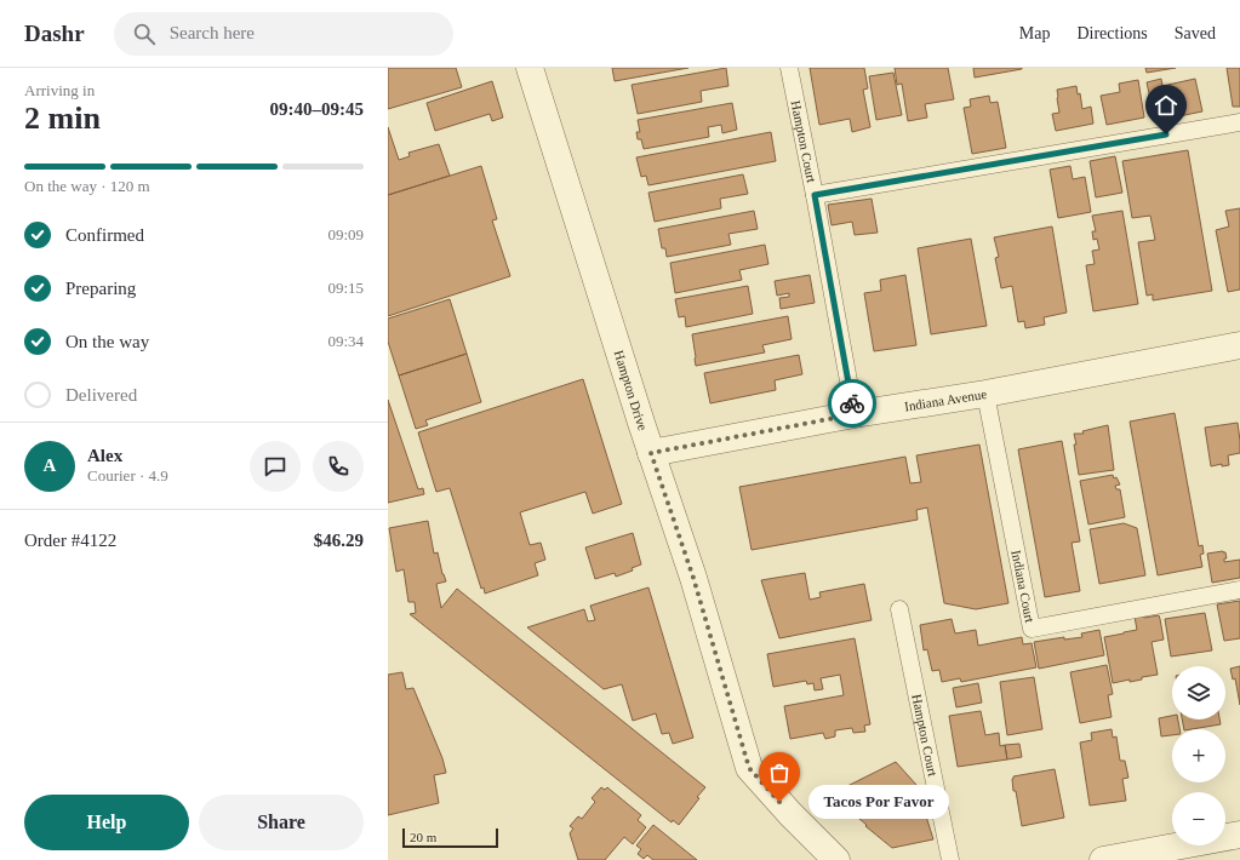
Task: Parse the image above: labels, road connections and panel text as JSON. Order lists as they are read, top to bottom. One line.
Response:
{"streets":{"street":["Hampton Drive","Indiana Avenue"],"lane":["Hampton Court","Indiana Court"]},"crossings":[["Hampton Court","Indiana Avenue"],["Hampton Drive","Indiana Avenue"],["Indiana Avenue","Indiana Court"]],"places":["Tacos Por Favor"],"scale_bar":"20 m","page":{"header":"Dashr","search":"Search here","nav":["Map","Directions","Saved"],"heading":["2 min","Arriving in","09:40–09:45"],"panel":["Alex","Courier · 4.9","Order #4122","$46.29"],"bar":"On the way · 120 m","list":[["Confirmed","09:09"],["Preparing","09:15"],["On the way","09:34"],"Delivered"],"round":"A","map_buttons":["+","−"],"buttons":["Help","Share"],"bubble":"Tacos Por Favor","scale":"20 m"}}
